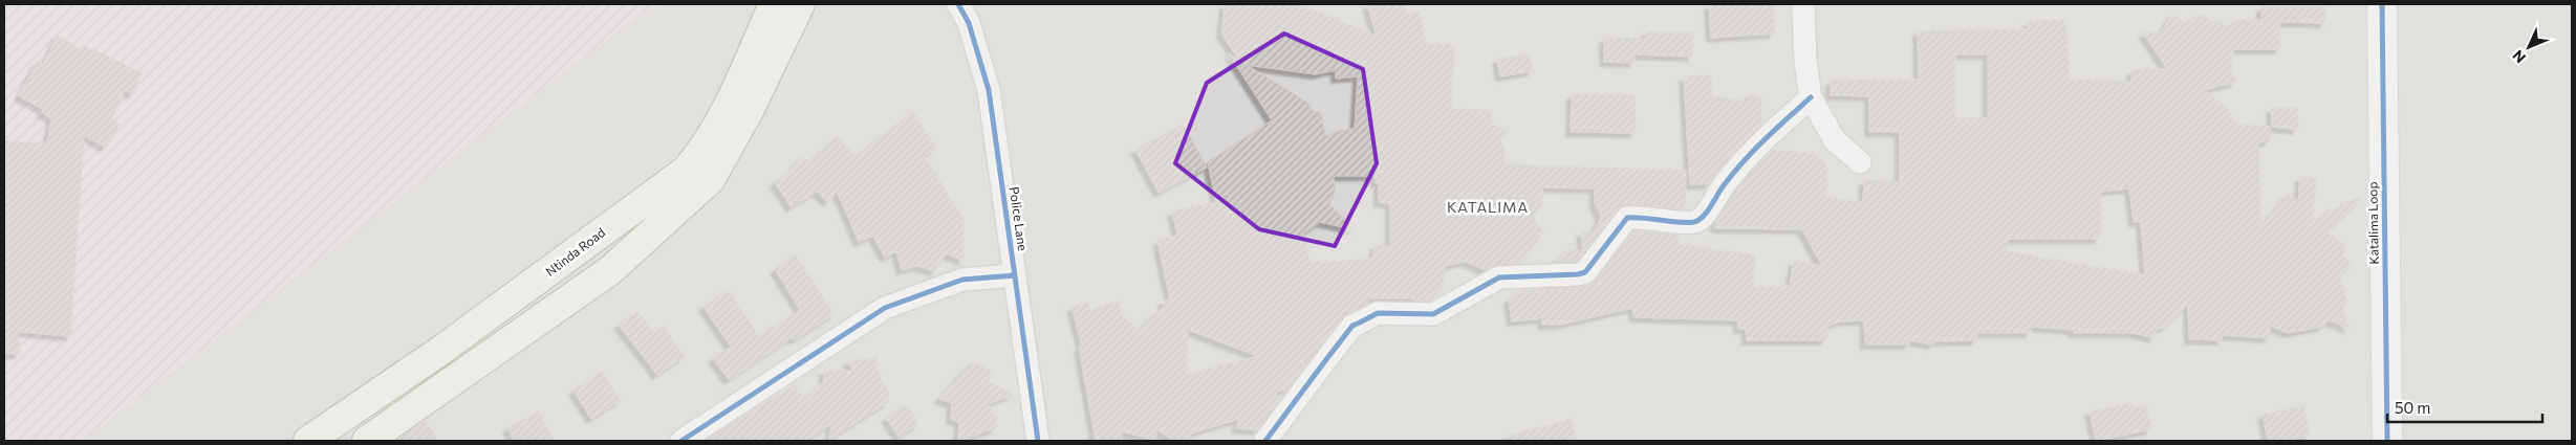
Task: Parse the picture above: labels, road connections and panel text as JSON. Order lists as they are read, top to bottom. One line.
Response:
{"streets":{"main road":["Ntinda Road"],"street":["Police Lane","Katalima Loop"]},"districts":["KATALIMA"],"scale_bar":"50 m","north":"bottom left"}
